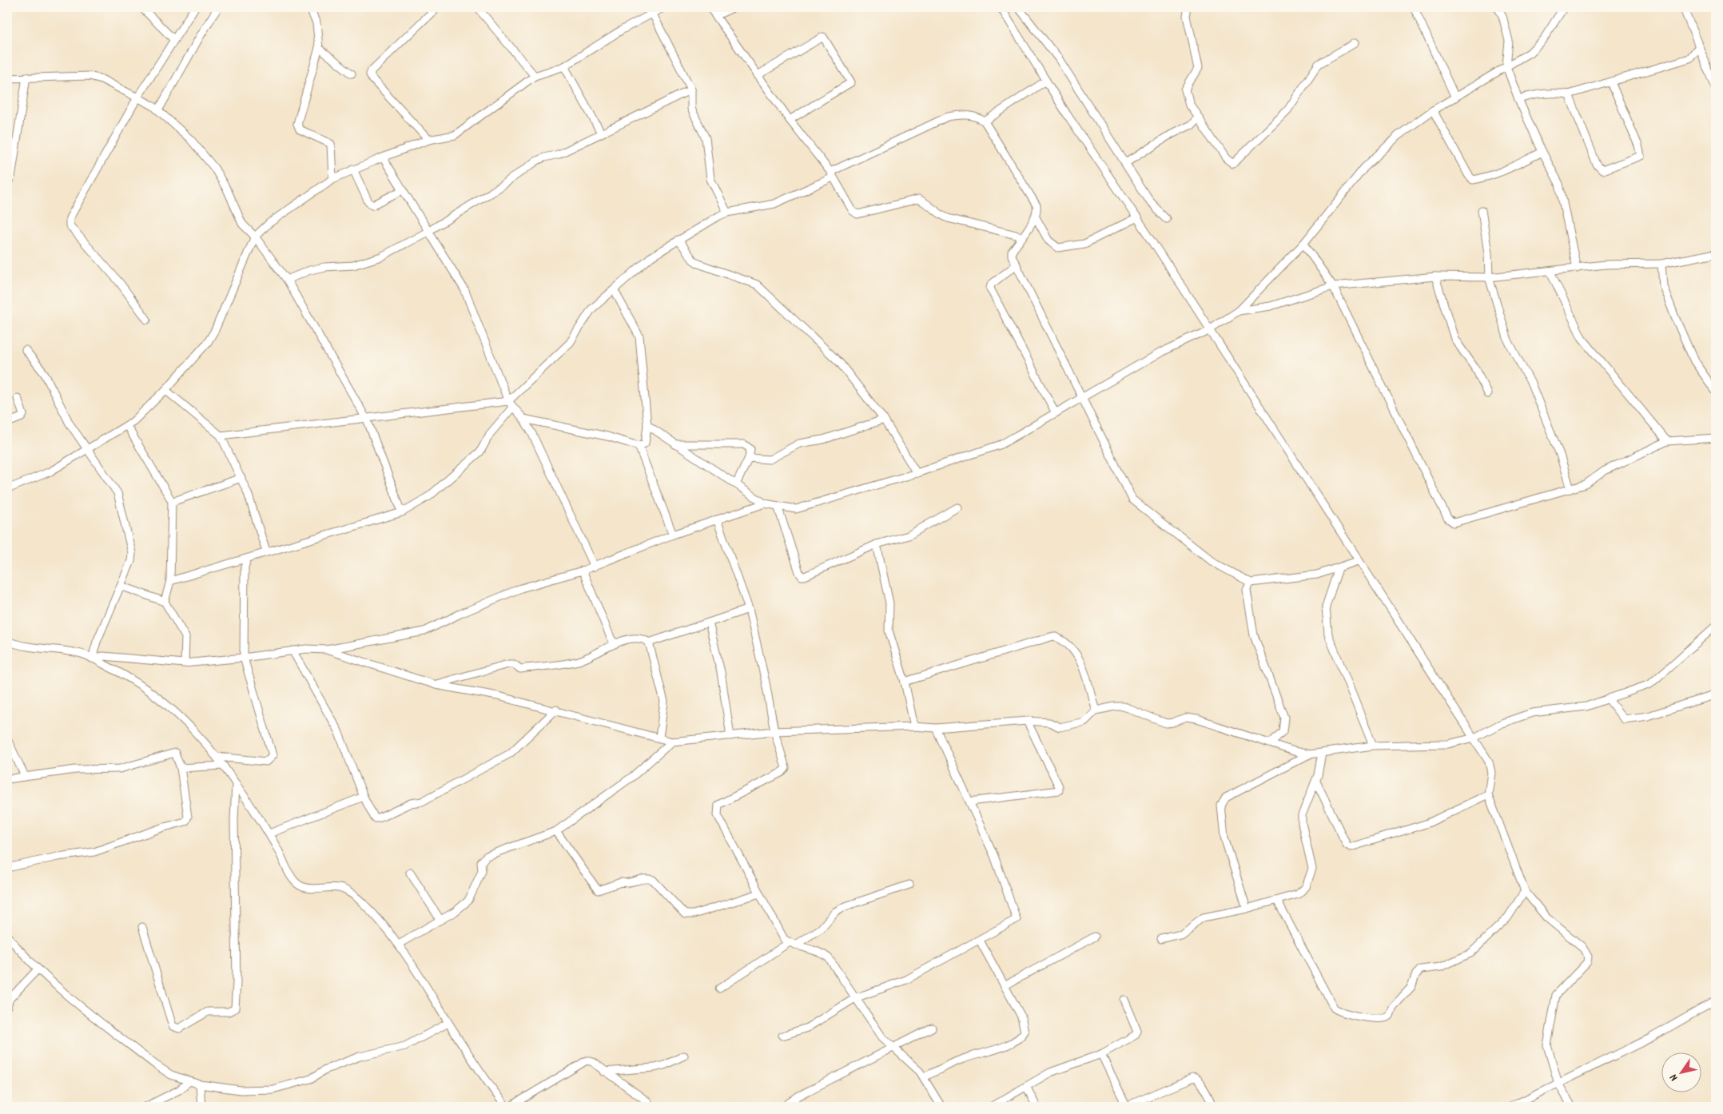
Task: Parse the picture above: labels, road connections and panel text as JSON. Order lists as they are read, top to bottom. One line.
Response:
{"north":"bottom left"}
